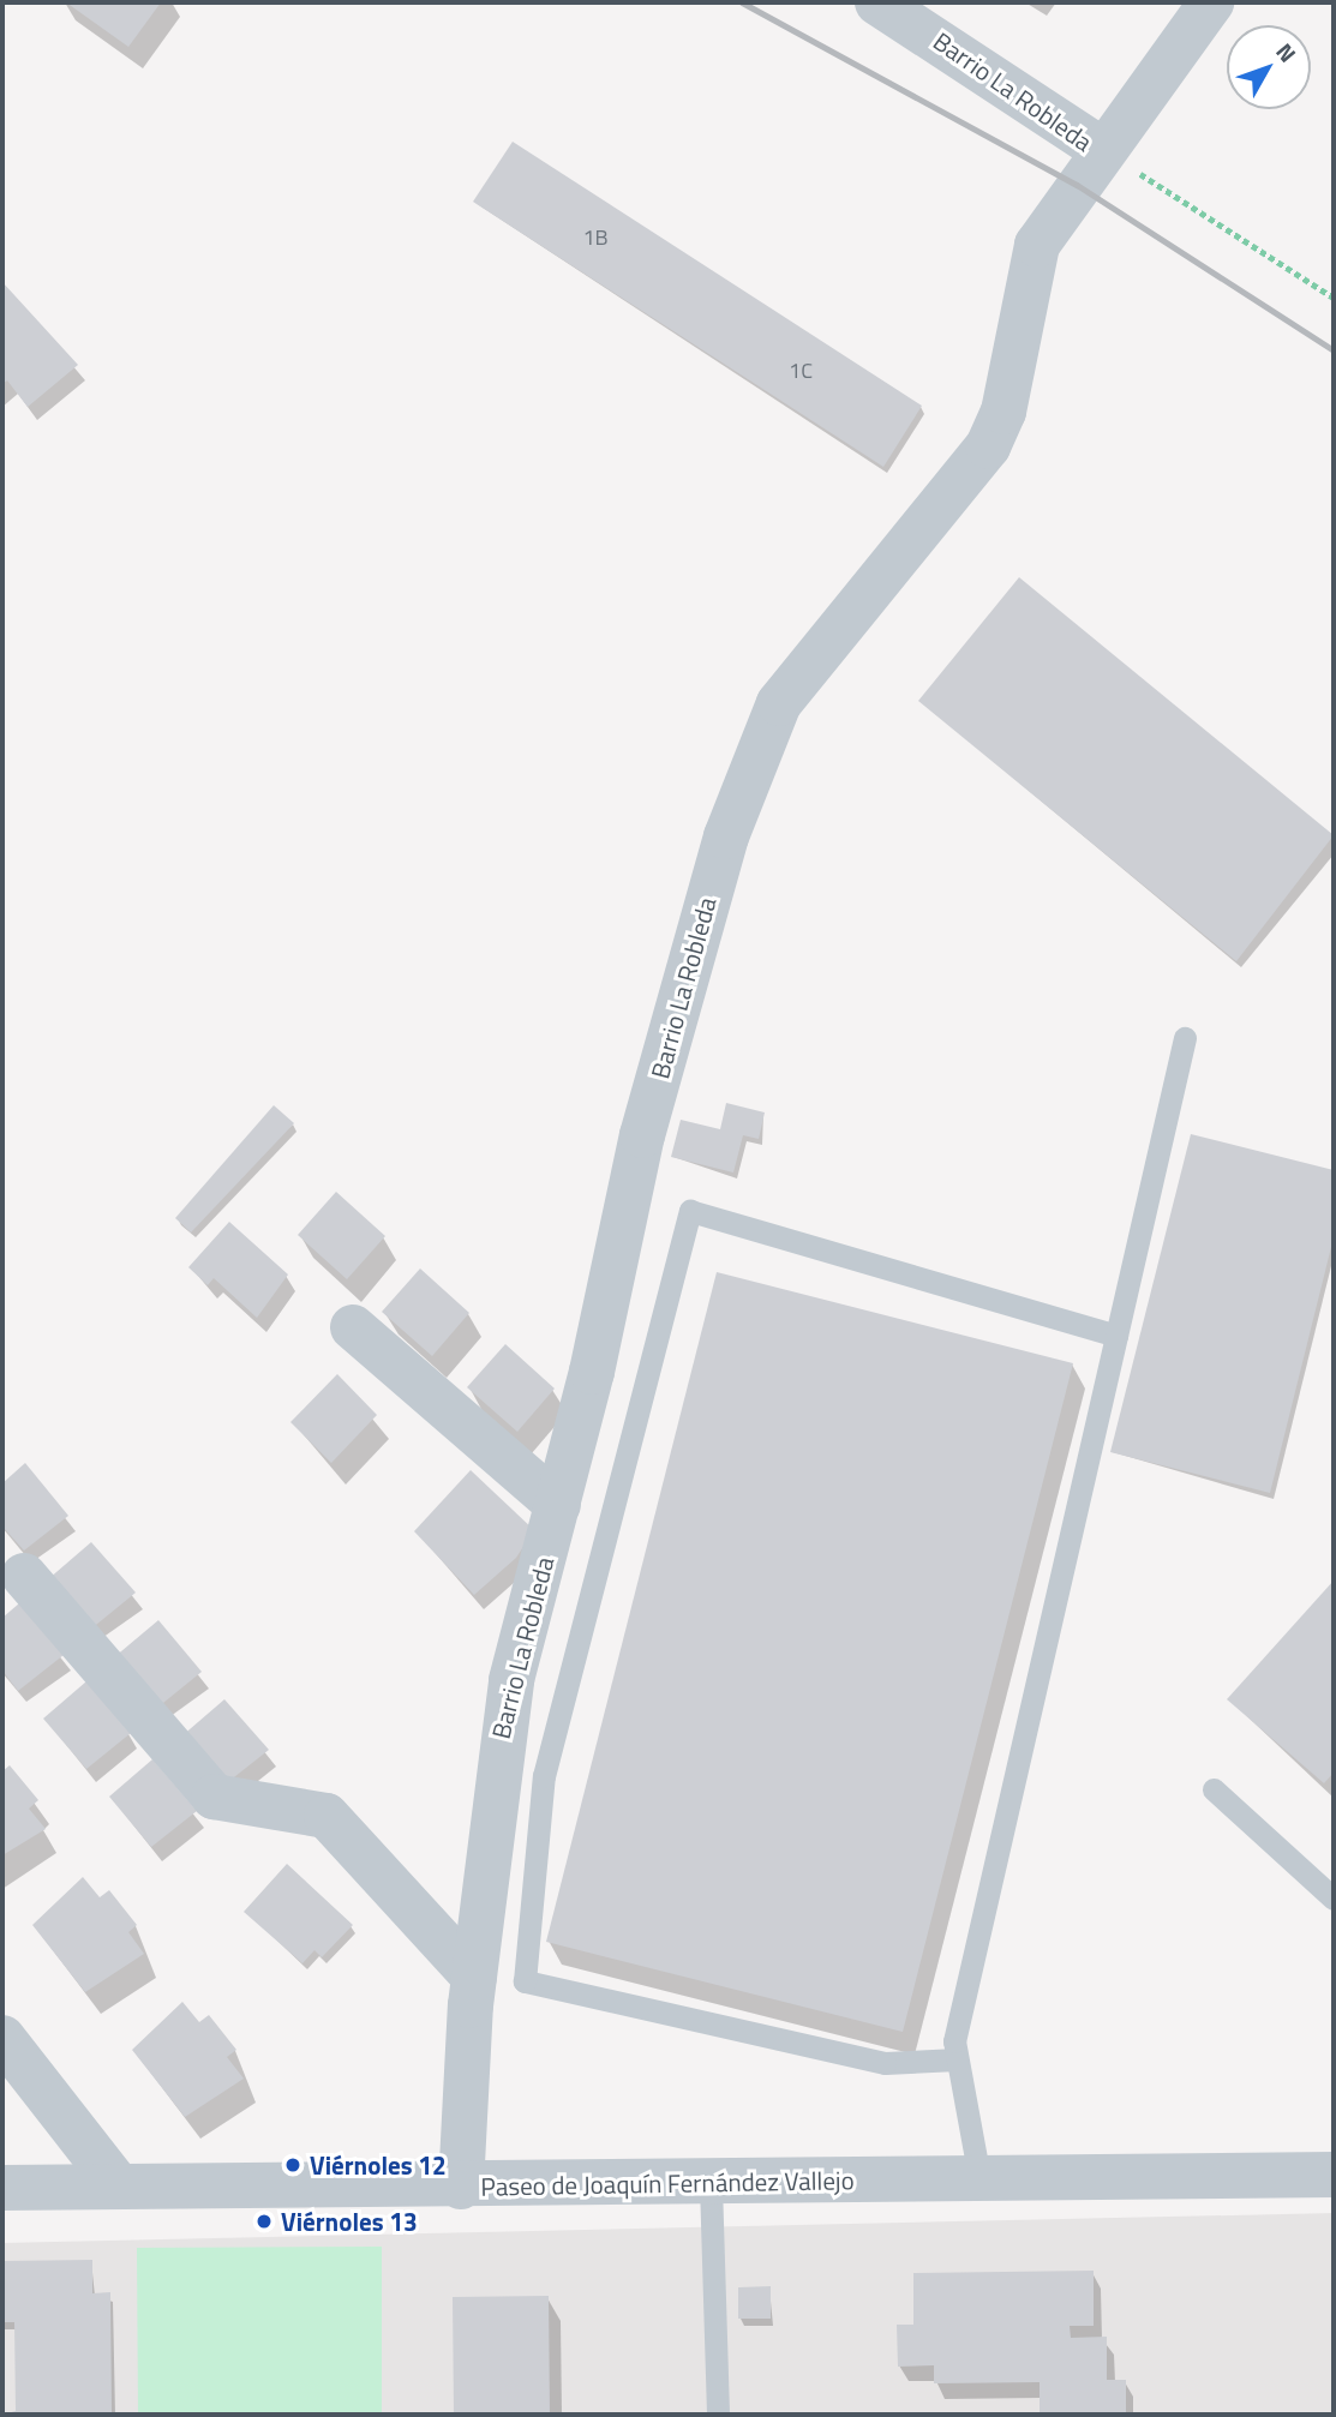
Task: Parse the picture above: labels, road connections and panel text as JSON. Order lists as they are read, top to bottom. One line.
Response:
{"streets":{"street":["Barrio La Robleda","Paseo de Joaquín Fernández Vallejo"]},"crossings":[["Barrio La Robleda","Paseo de Joaquín Fernández Vallejo"]],"places":["Viérnoles 12","Viérnoles 13"],"house_numbers":["1B","1C"],"north":"top right"}
